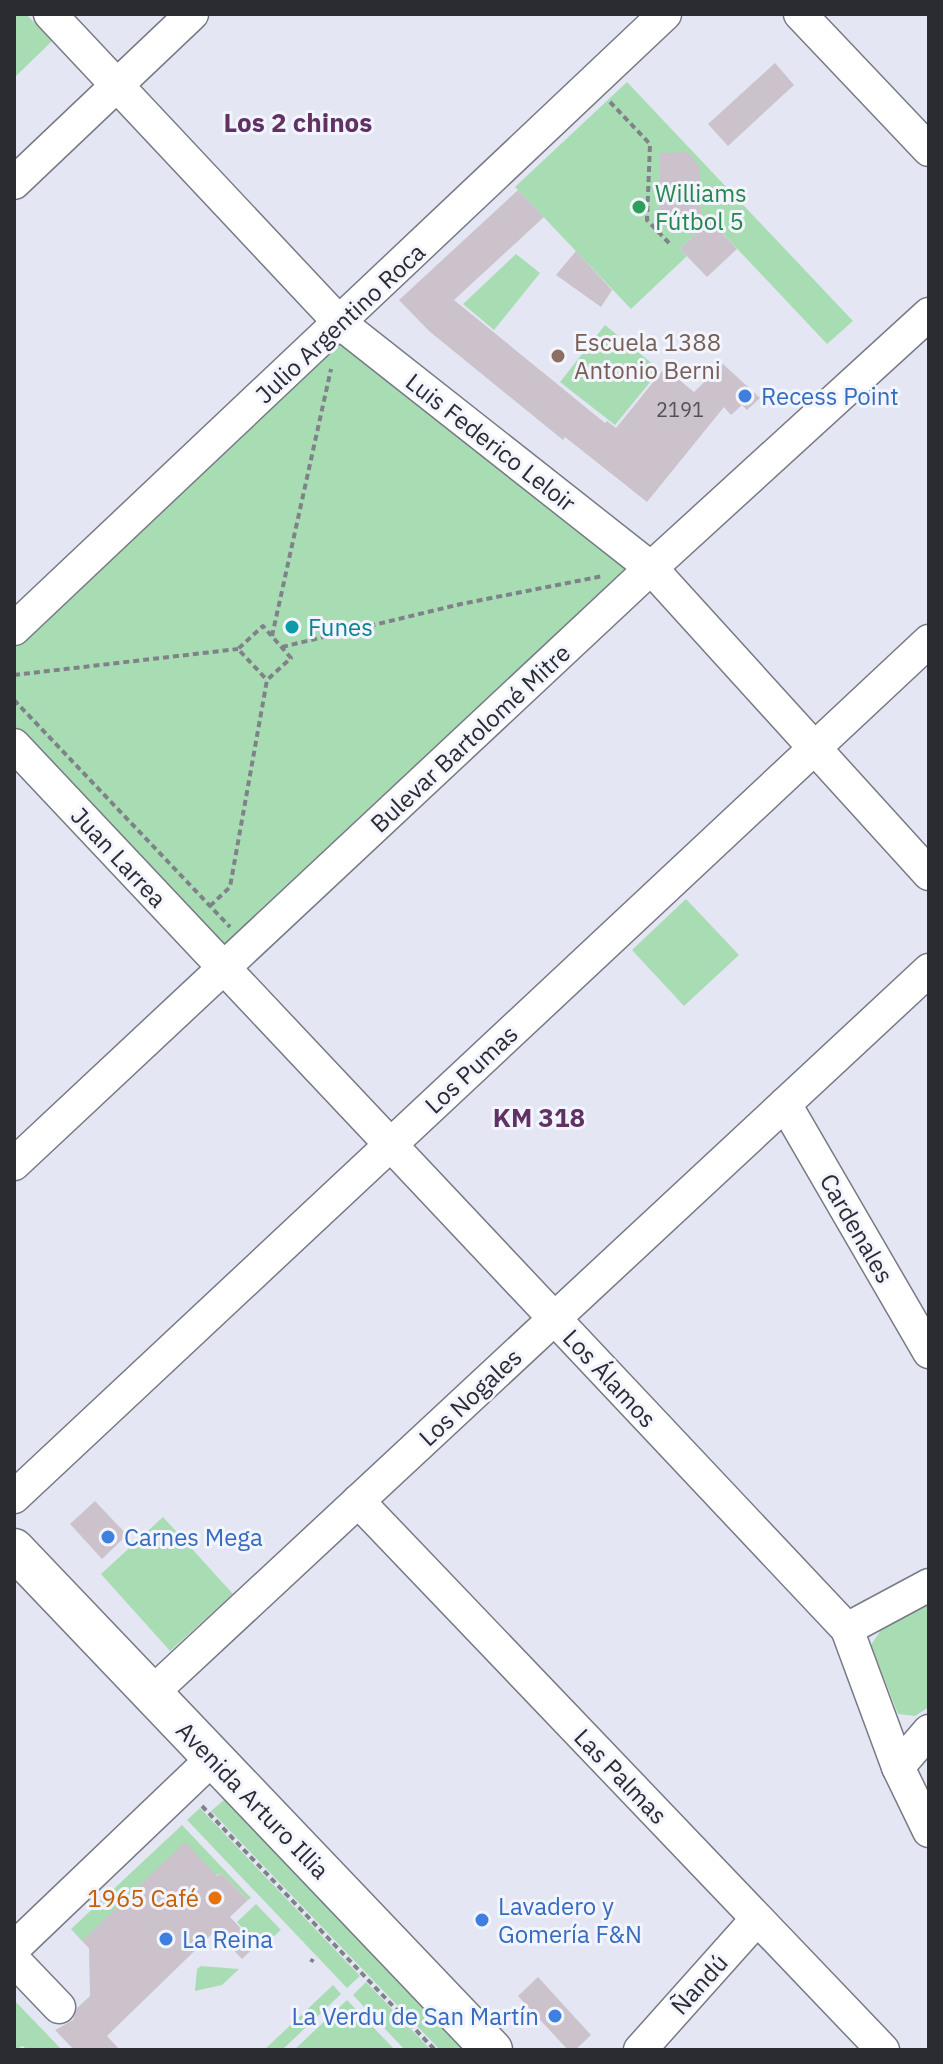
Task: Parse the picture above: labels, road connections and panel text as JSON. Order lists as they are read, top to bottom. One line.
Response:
{"streets":{"main road":["Avenida Arturo Illia"],"street":["Julio Argentino Roca","Luis Federico Leloir","Bulevar Bartolomé Mitre","Juan Larrea","Los Pumas","Cardenales","Los Álamos","Los Nogales","Las Palmas","Ñandú"]},"crossings":[["Julio Argentino Roca","Luis Federico Leloir"],["Luis Federico Leloir","Bulevar Bartolomé Mitre"],["Luis Federico Leloir","Los Pumas"],["Bulevar Bartolomé Mitre","Juan Larrea"],["Bulevar Bartolomé Mitre","Los Álamos"],["Juan Larrea","Los Álamos"],["Los Pumas","Los Álamos"],["Cardenales","Los Nogales"],["Los Álamos","Los Nogales"],["Los Nogales","Las Palmas"],["Los Nogales","Avenida Arturo Illia"],["Las Palmas","Ñandú"]],"districts":["Los 2 chinos","KM 318"],"places":["Williams Fútbol 5","Escuela 1388 Antonio Berni","Recess Point","Funes","Carnes Mega","1965 Café","Lavadero y Gomería F&N","La Reina","La Verdu de San Martín"],"house_numbers":["2191"]}
